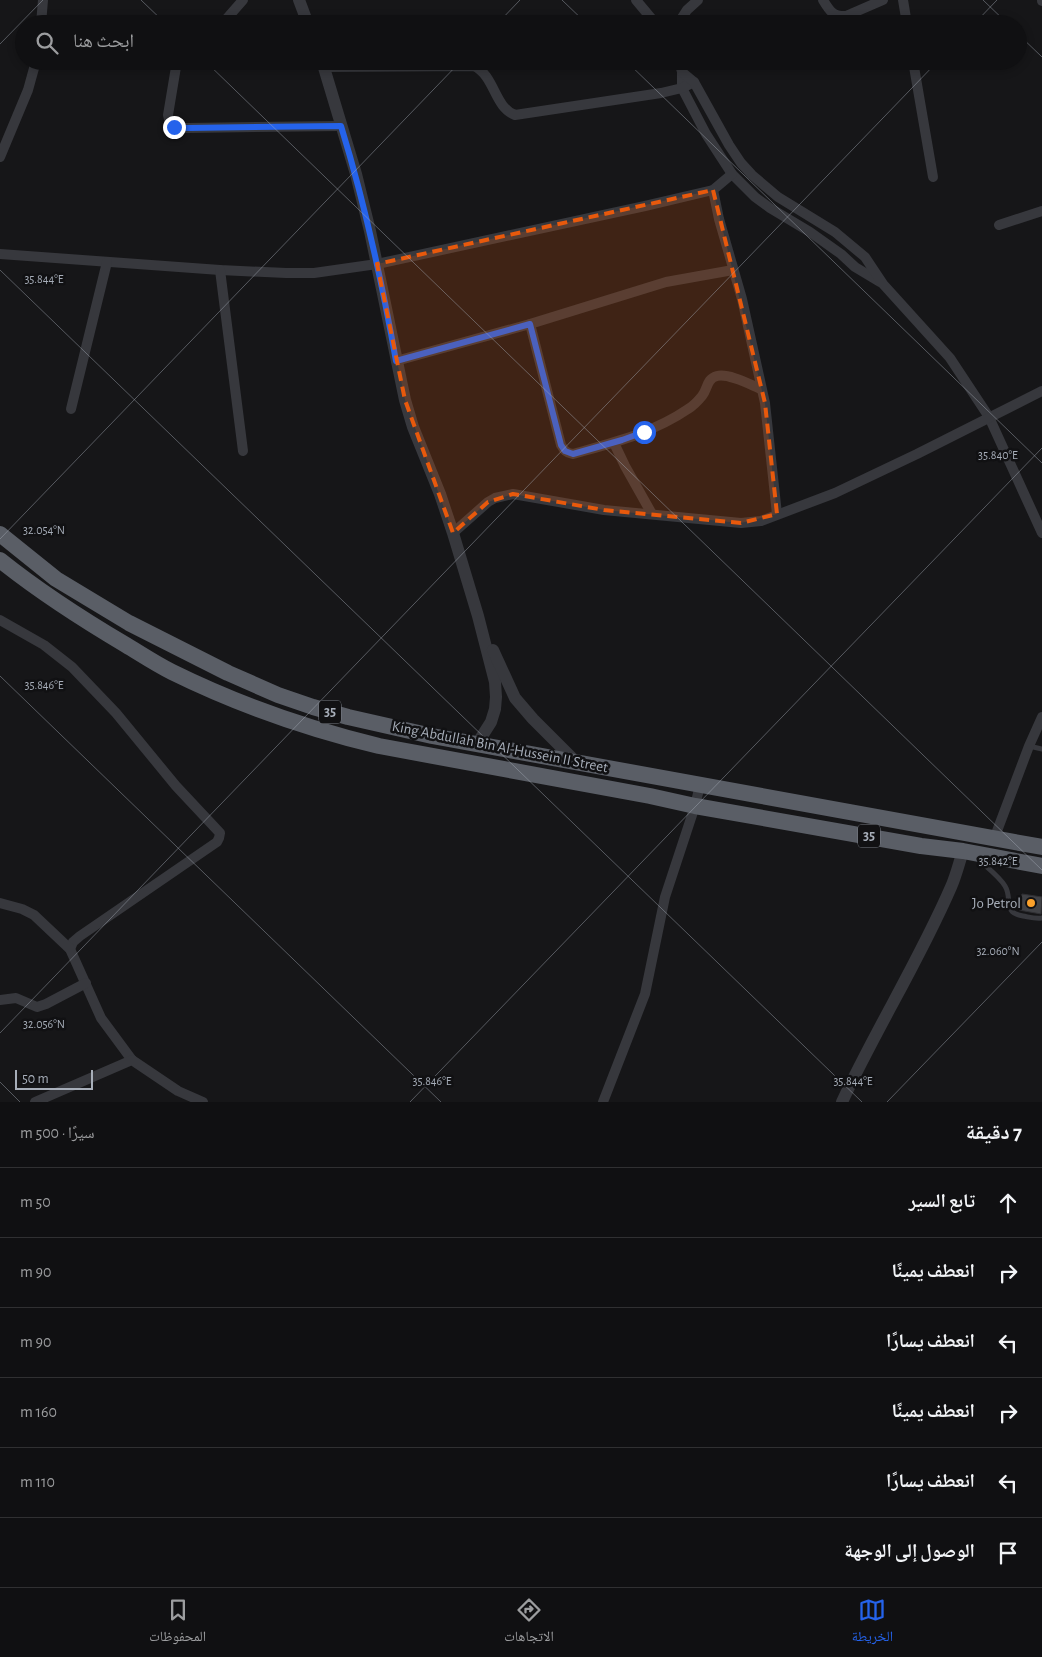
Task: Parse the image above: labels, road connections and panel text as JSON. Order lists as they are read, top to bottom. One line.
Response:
{"streets":{"highway":["35","King Abdullah Bin Al-Hussein II Street"]},"places":["Jo Petrol"],"scale_bar":"50 m","page":{"search":"ابحث هنا","scale":"50 m","heading":["7 دقيقة","سيرًا · 500 m"],"list":[["تابع السير","50 m"],["انعطف يمينًا","90 m"],["انعطف يسارًا","90 m"],["انعطف يمينًا","160 m"],["انعطف يسارًا","110 m"],"الوصول إلى الوجهة"],"nav":["الخريطة","الاتجاهات","المحفوظات"]},"coordinates":["35.844°E","35.840°E","32.054°N","35.846°E","35.842°E","32.060°N","32.056°N"]}
